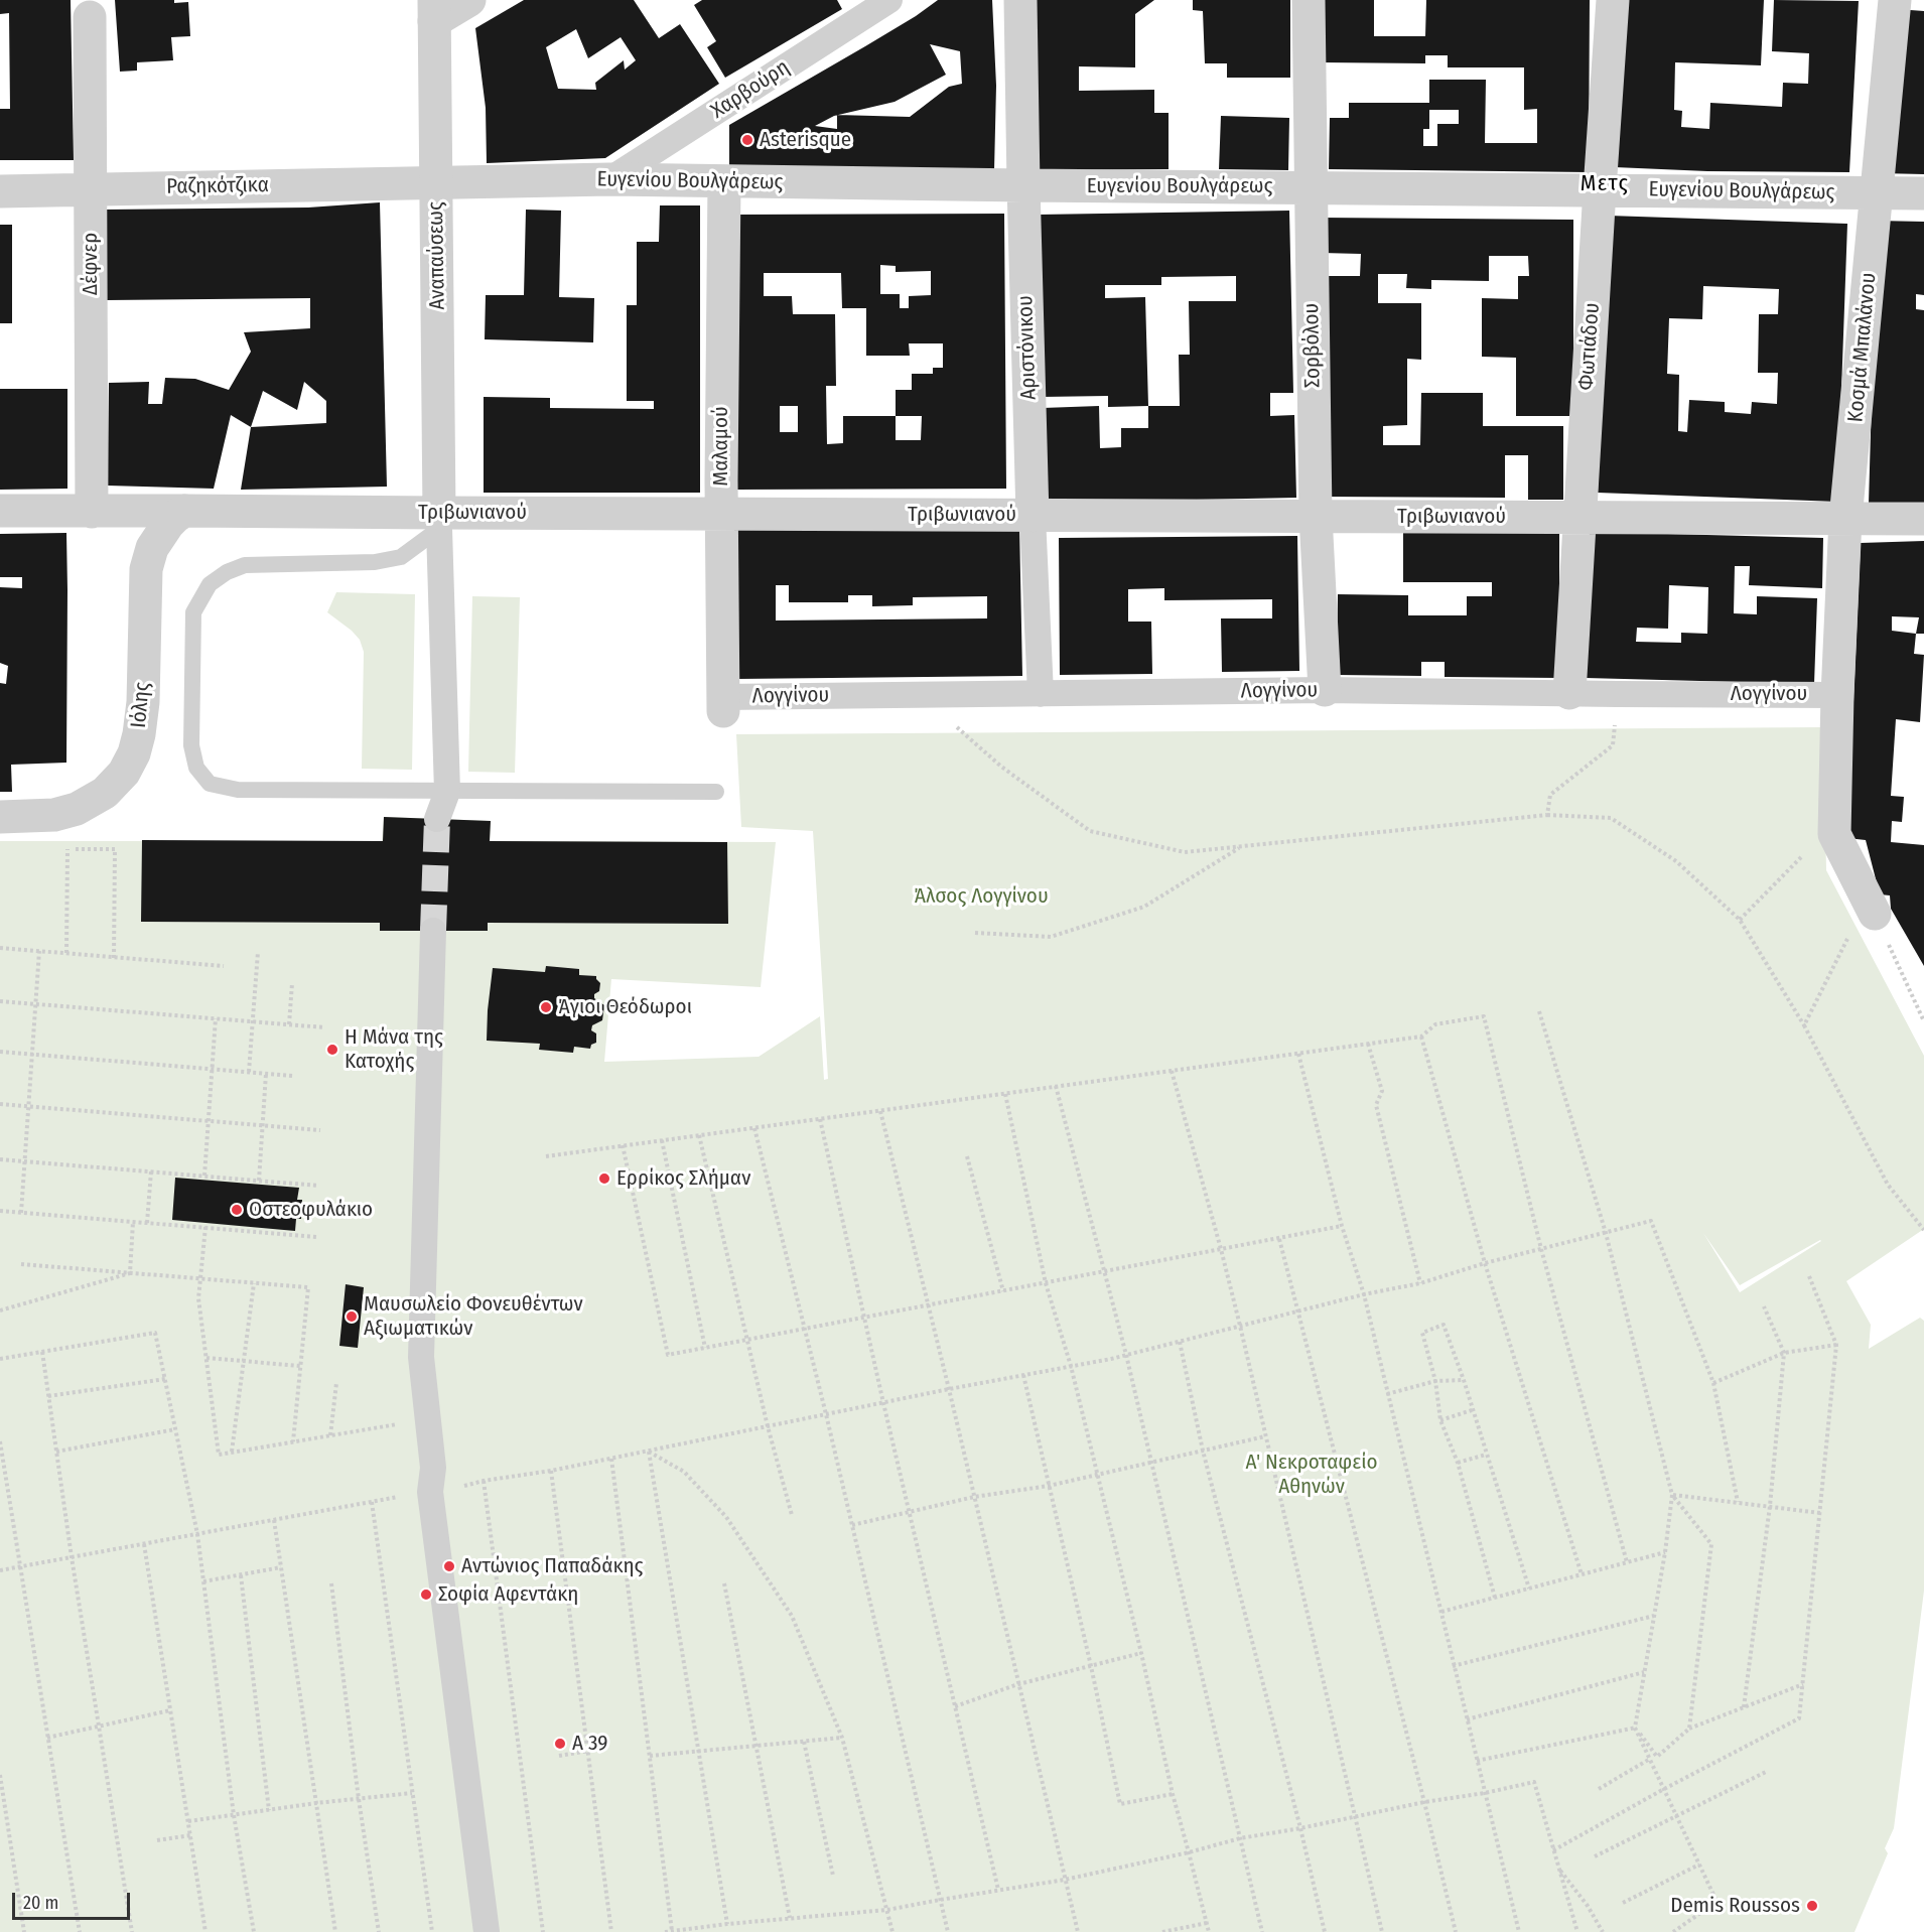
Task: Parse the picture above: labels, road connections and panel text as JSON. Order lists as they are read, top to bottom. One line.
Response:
{"streets":{"street":["Χαρβούρη","Ευγενίου Βουλγάρεως","Ραζηκότζικα","Αναπαύσεως","Δέφνερ","Σορβόλου","Φωτιάδου","Αριστόνικου","Κοσμά Μπαλάνου","Μαλαμού","Τριβωνιανού","Λογγίνου","Ιόλης"]},"crossings":[["Χαρβούρη","Ευγενίου Βουλγάρεως"],["Ευγενίου Βουλγάρεως","Ραζηκότζικα"],["Ευγενίου Βουλγάρεως","Αναπαύσεως"],["Ευγενίου Βουλγάρεως","Σορβόλου"],["Ευγενίου Βουλγάρεως","Φωτιάδου"],["Ευγενίου Βουλγάρεως","Αριστόνικου"],["Ευγενίου Βουλγάρεως","Κοσμά Μπαλάνου"],["Ευγενίου Βουλγάρεως","Μαλαμού"],["Ραζηκότζικα","Αναπαύσεως"],["Ραζηκότζικα","Δέφνερ"],["Αναπαύσεως","Τριβωνιανού"],["Δέφνερ","Τριβωνιανού"],["Σορβόλου","Τριβωνιανού"],["Σορβόλου","Λογγίνου"],["Φωτιάδου","Τριβωνιανού"],["Φωτιάδου","Λογγίνου"],["Αριστόνικου","Τριβωνιανού"],["Αριστόνικου","Λογγίνου"],["Κοσμά Μπαλάνου","Τριβωνιανού"],["Κοσμά Μπαλάνου","Λογγίνου"],["Μαλαμού","Τριβωνιανού"],["Μαλαμού","Λογγίνου"],["Τριβωνιανού","Ιόλης"]],"districts":["Μετς"],"parks":["Άλσος Λογγίνου","Α' Νεκροταφείο Αθηνών"],"places":["Asterisque","Άγιοι Θεόδωροι","Η Μάνα της Κατοχής","Ερρίκος Σλήμαν","Οστεοφυλάκιο","Μαυσωλείο Φονευθέντων Αξιωματικών","Αντώνιος Παπαδάκης","Σοφία Αφεντάκη","Α 39","Demis Roussos"],"scale_bar":"20 m"}
